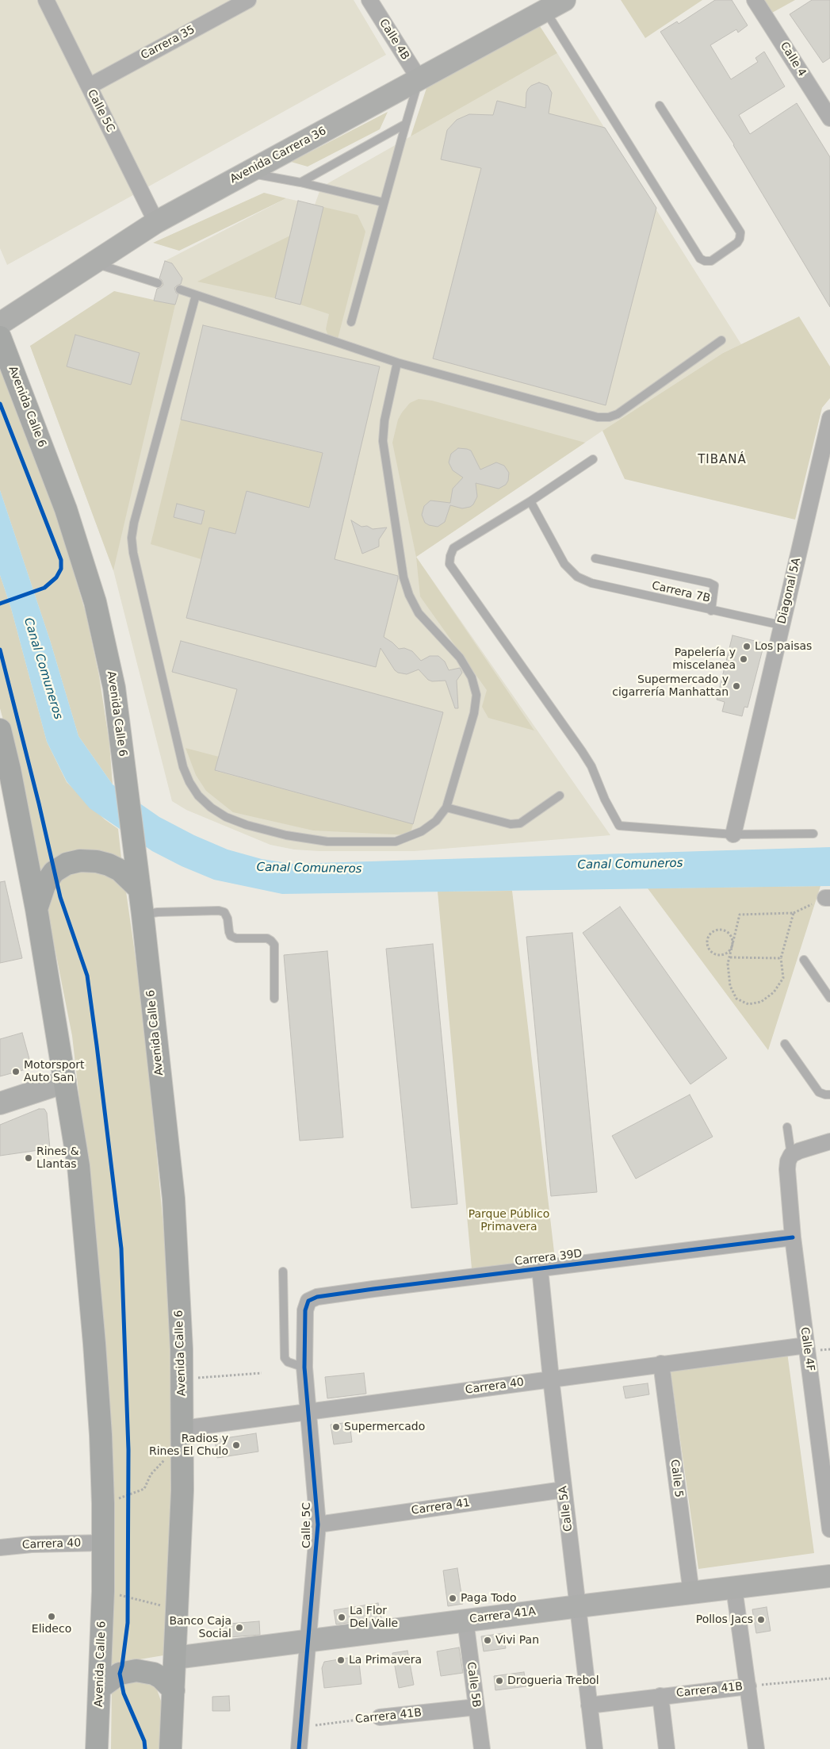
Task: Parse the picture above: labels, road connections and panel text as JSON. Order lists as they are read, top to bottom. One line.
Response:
{"streets":{"main road":["Avenida Calle 6"],"street":["Calle 4B","Carrera 35","Calle 4","Calle 5C","Avenida Carrera 36","Diagonal 5A","Carrera 39D","Calle 4F","Carrera 40","Calle 5","Carrera 41","Calle 5A","Carrera 41A","Calle 5B","Carrera 41B"],"lane":["Carrera 7B"]},"crossings":[["Calle 4B","Avenida Carrera 36"],["Carrera 35","Calle 5C"],["Calle 5C","Avenida Carrera 36"],["Calle 5C","Carrera 39D"],["Calle 5C","Carrera 40"],["Calle 5C","Carrera 41"],["Calle 5C","Carrera 41A"],["Calle 5C","Carrera 41B"],["Avenida Calle 6","Carrera 40"],["Avenida Calle 6","Carrera 41A"],["Diagonal 5A","Carrera 7B"],["Carrera 39D","Calle 4F"],["Carrera 39D","Calle 5A"],["Calle 4F","Carrera 40"],["Carrera 40","Calle 5"],["Carrera 40","Calle 5A"],["Calle 5","Carrera 41A"],["Carrera 41","Calle 5A"],["Calle 5A","Carrera 41A"],["Calle 5A","Carrera 41B"],["Carrera 41A","Calle 5B"],["Calle 5B","Carrera 41B"]],"districts":["TIBANÁ"],"water":["Canal Comuneros"],"parks":["Parque Público Primavera"],"places":["Los paisas","Papelería y miscelanea","Supermercado y cigarrería Manhattan","Motorsport Auto San","Rines & Llantas","Supermercado","Radios y Rines El Chulo","Paga Todo","Elideco","La Flor Del Valle","Pollos Jacs","Banco Caja Social","Vivi Pan","La Primavera","Drogueria Trebol"]}
